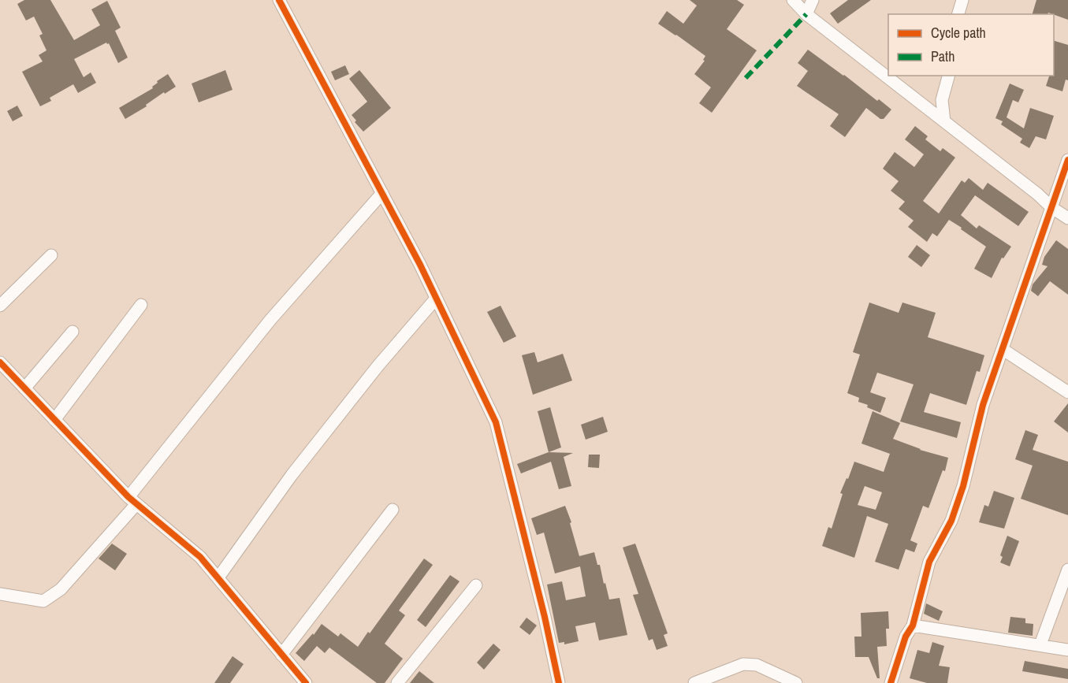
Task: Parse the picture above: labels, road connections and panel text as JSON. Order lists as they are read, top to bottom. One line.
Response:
{"legend":["Cycle path","Path"]}
